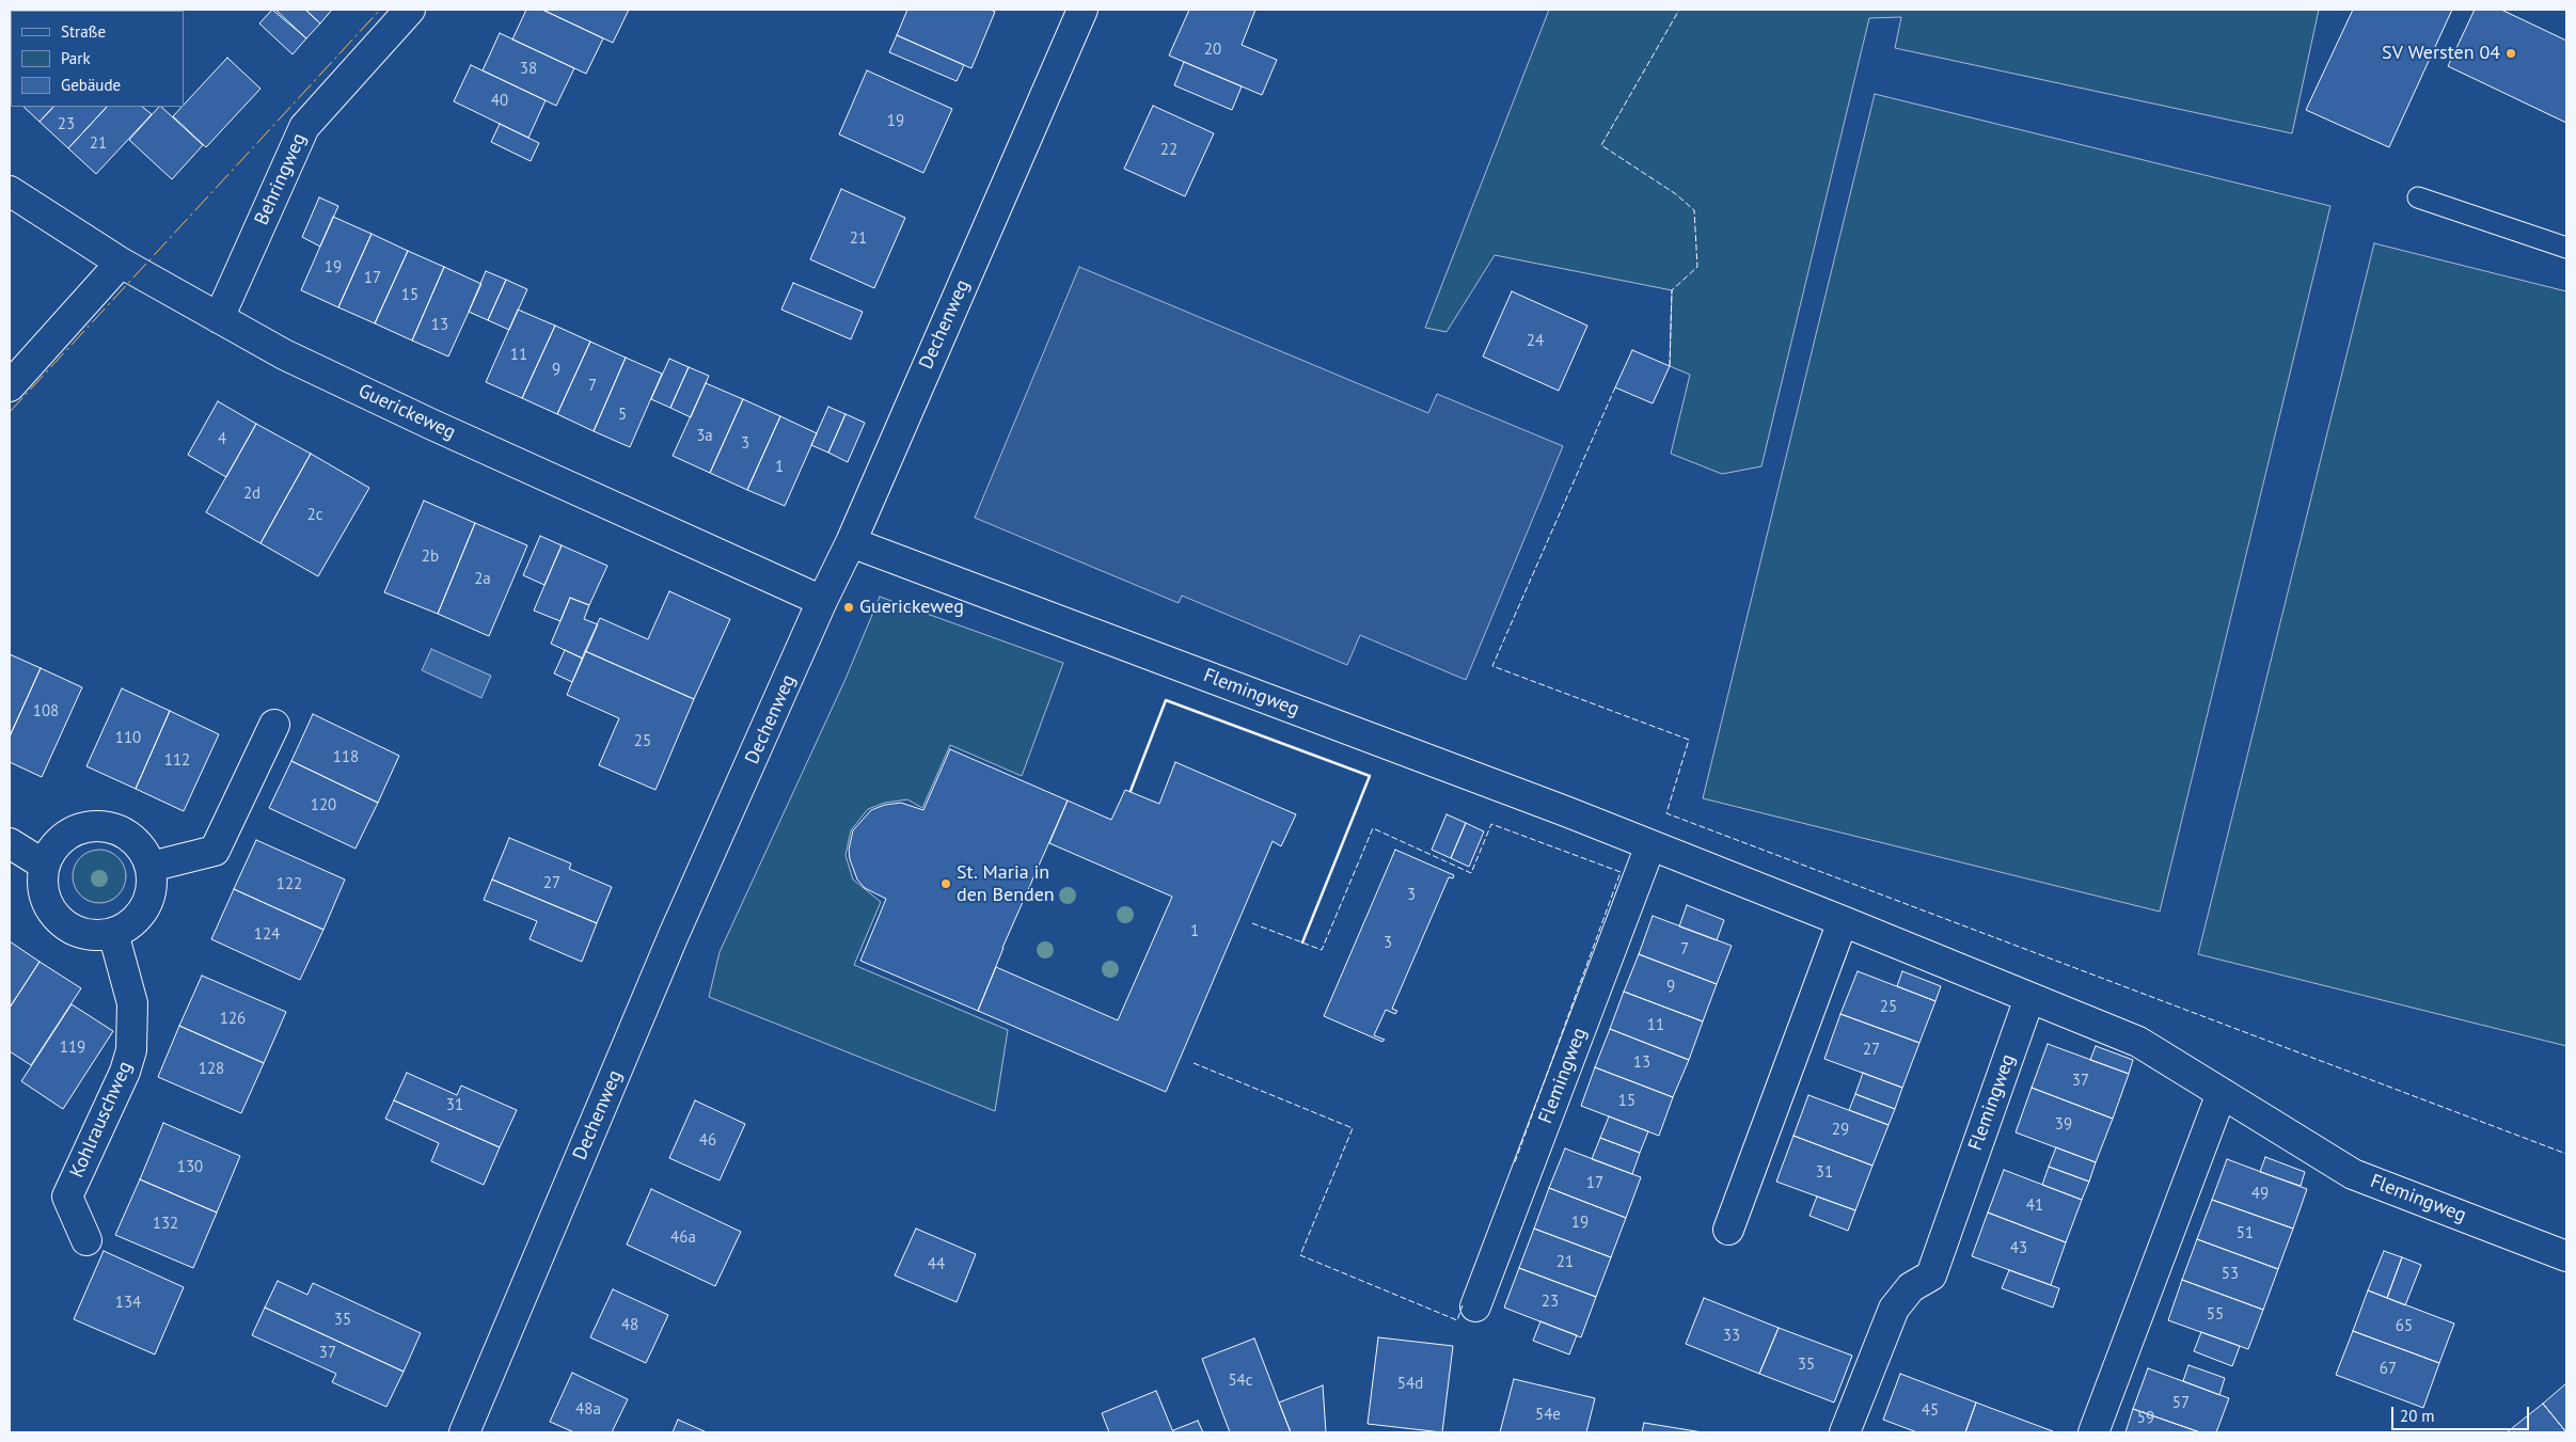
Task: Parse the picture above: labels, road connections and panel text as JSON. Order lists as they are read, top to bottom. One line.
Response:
{"streets":{"street":["Behringweg","Dechenweg","Guerickeweg","Flemingweg","Kohlrauschweg"]},"crossings":[["Behringweg","Guerickeweg"],["Dechenweg","Guerickeweg"],["Dechenweg","Flemingweg"]],"places":["SV Wersten 04","Guerickeweg","St. Maria in den Benden"],"house_numbers":["20","38","40","19","23","21","22","21","19","17","15","13","24","11","9","7","5","3a","4","3","1","2d","2c","2b","2a","108","110","25","118","112","120","27","122","3","1","124","3","7","9","25","126","11","119","27","13","128","37","15","31","39","29","46","130","31","17","49","41","19","132","51","46a","43","21","44","53","23","134","55","35","48","65","33","37","35","67","54c","54d","57","48a","45","54e","59"],"legend":["Straße","Park","Gebäude"],"scale_bar":"20 m"}
